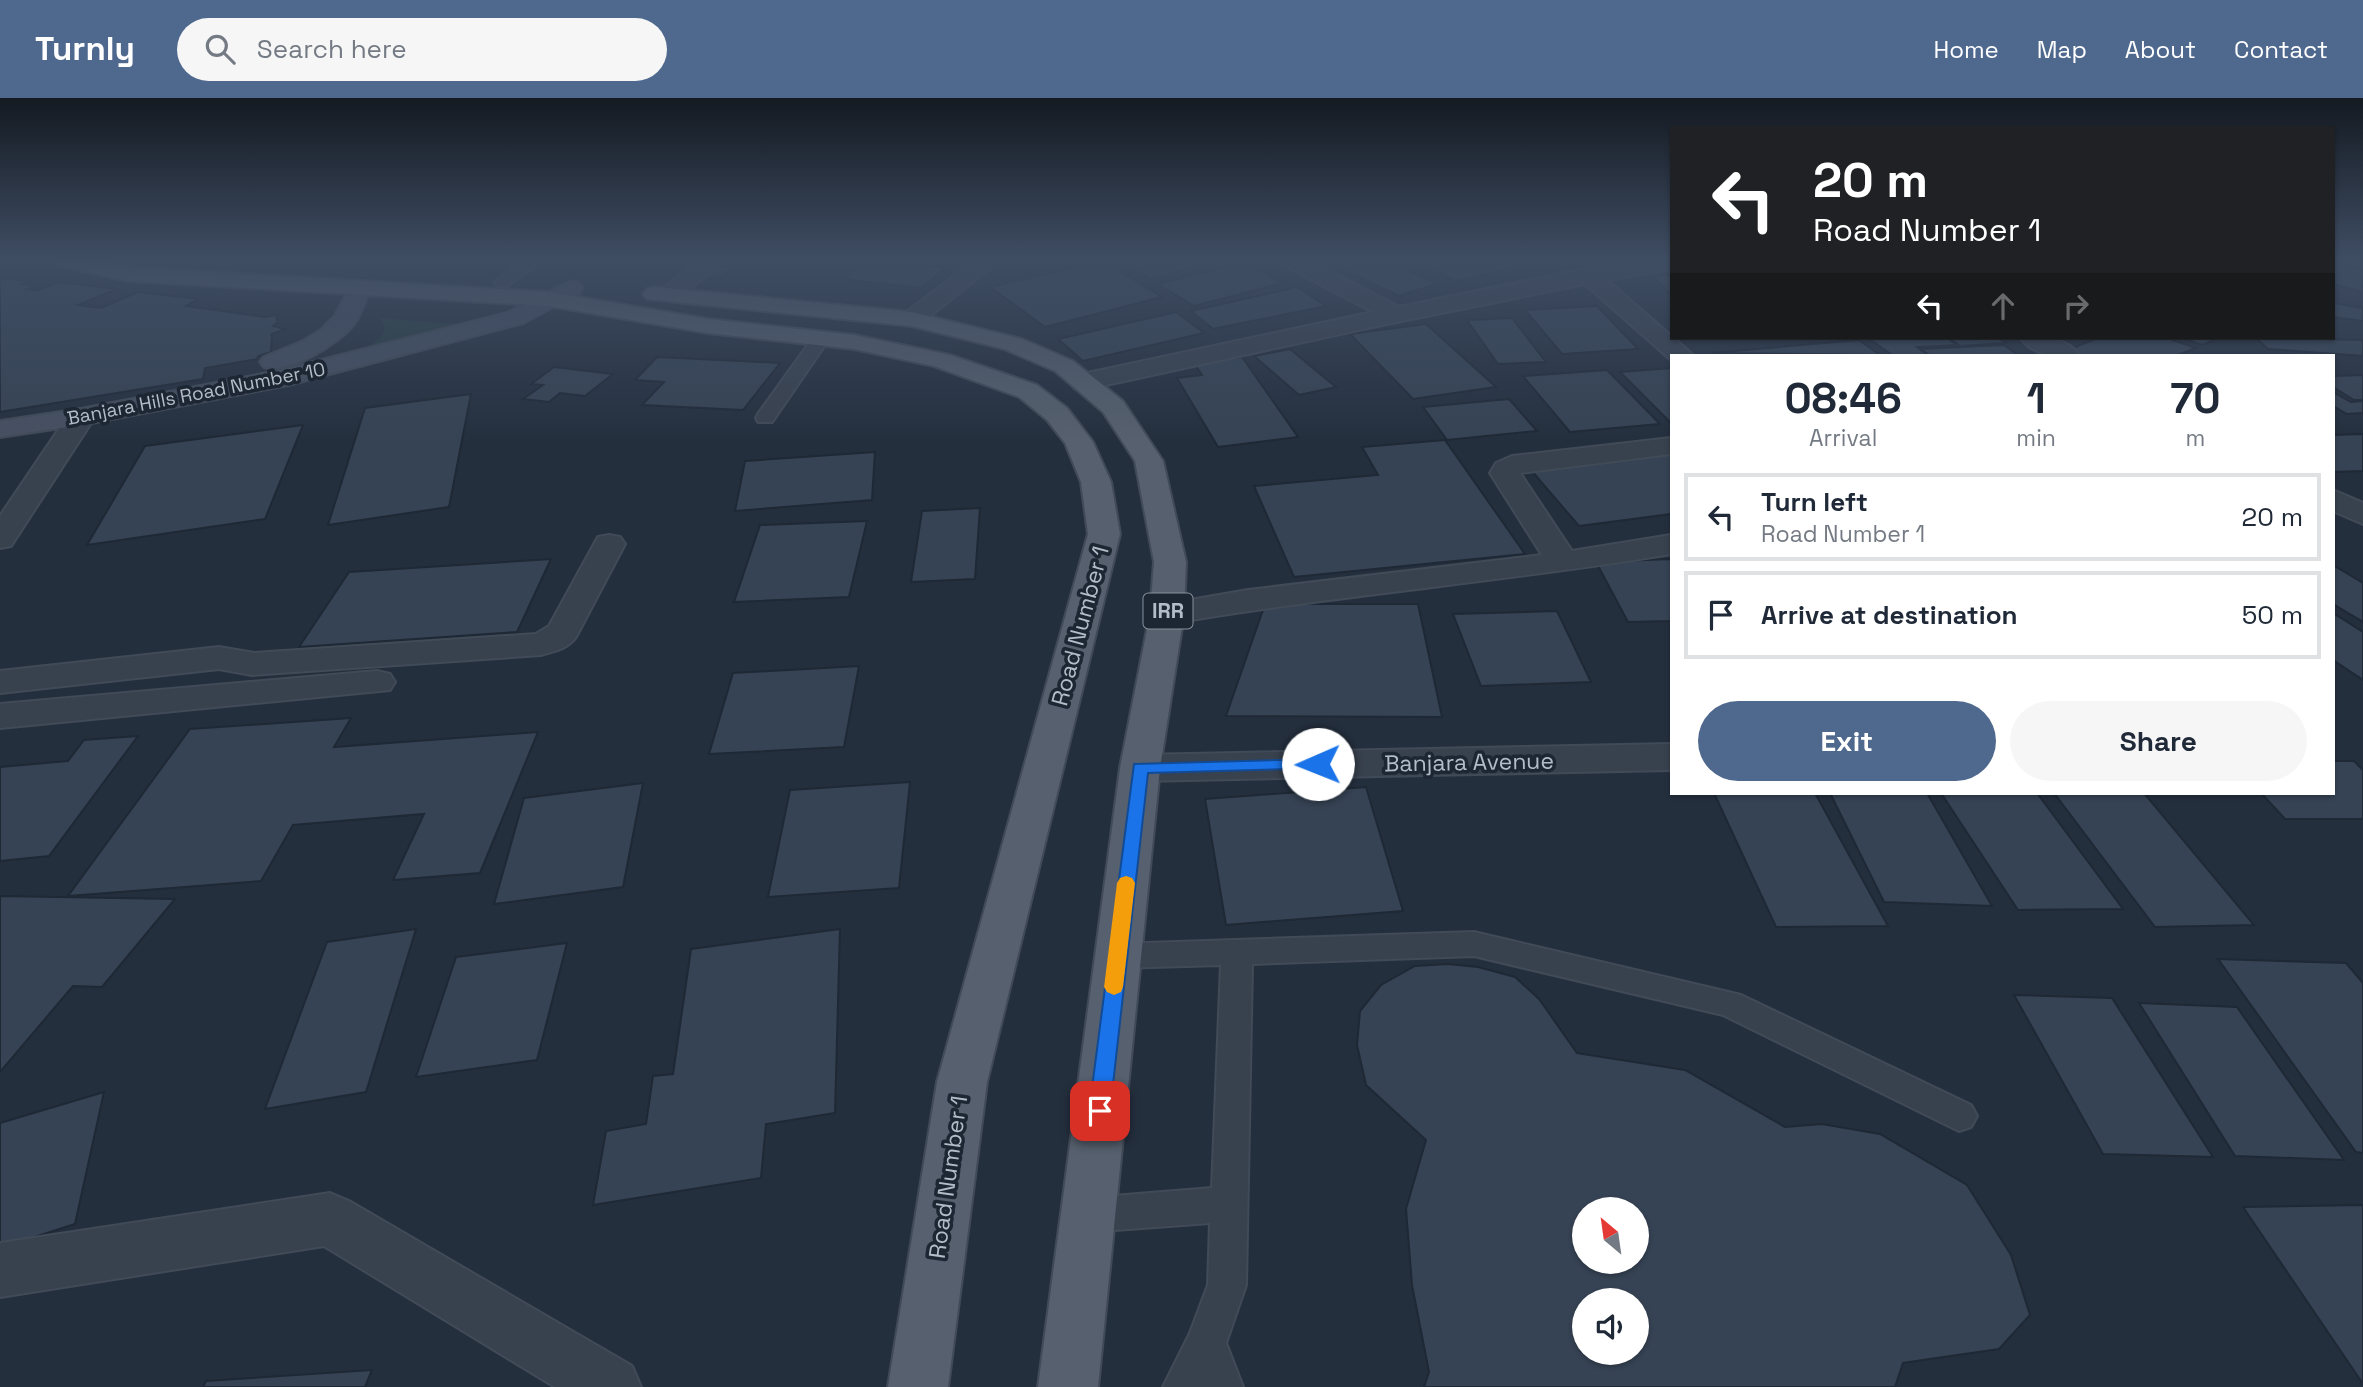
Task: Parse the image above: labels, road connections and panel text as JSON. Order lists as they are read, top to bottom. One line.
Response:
{"streets":{"main road":["Banjara Hills Road Number 10","IRR","Road Number 1"],"street":["Banjara Avenue"]},"crossings":[["Road Number 1","Banjara Avenue"]],"north":"top left","page":{"header":"Turnly","search":"Search here","nav":["Home","Map","About","Contact"],"turn":["20 m","Road Number 1"],"eta":["08:46","Arrival","1","min","70","m"],"list":[{"name":"Turn left","note":"Road Number 1","value":"20 m"},{"name":"Arrive at destination","value":"50 m"}],"buttons":["Exit","Share"]}}
